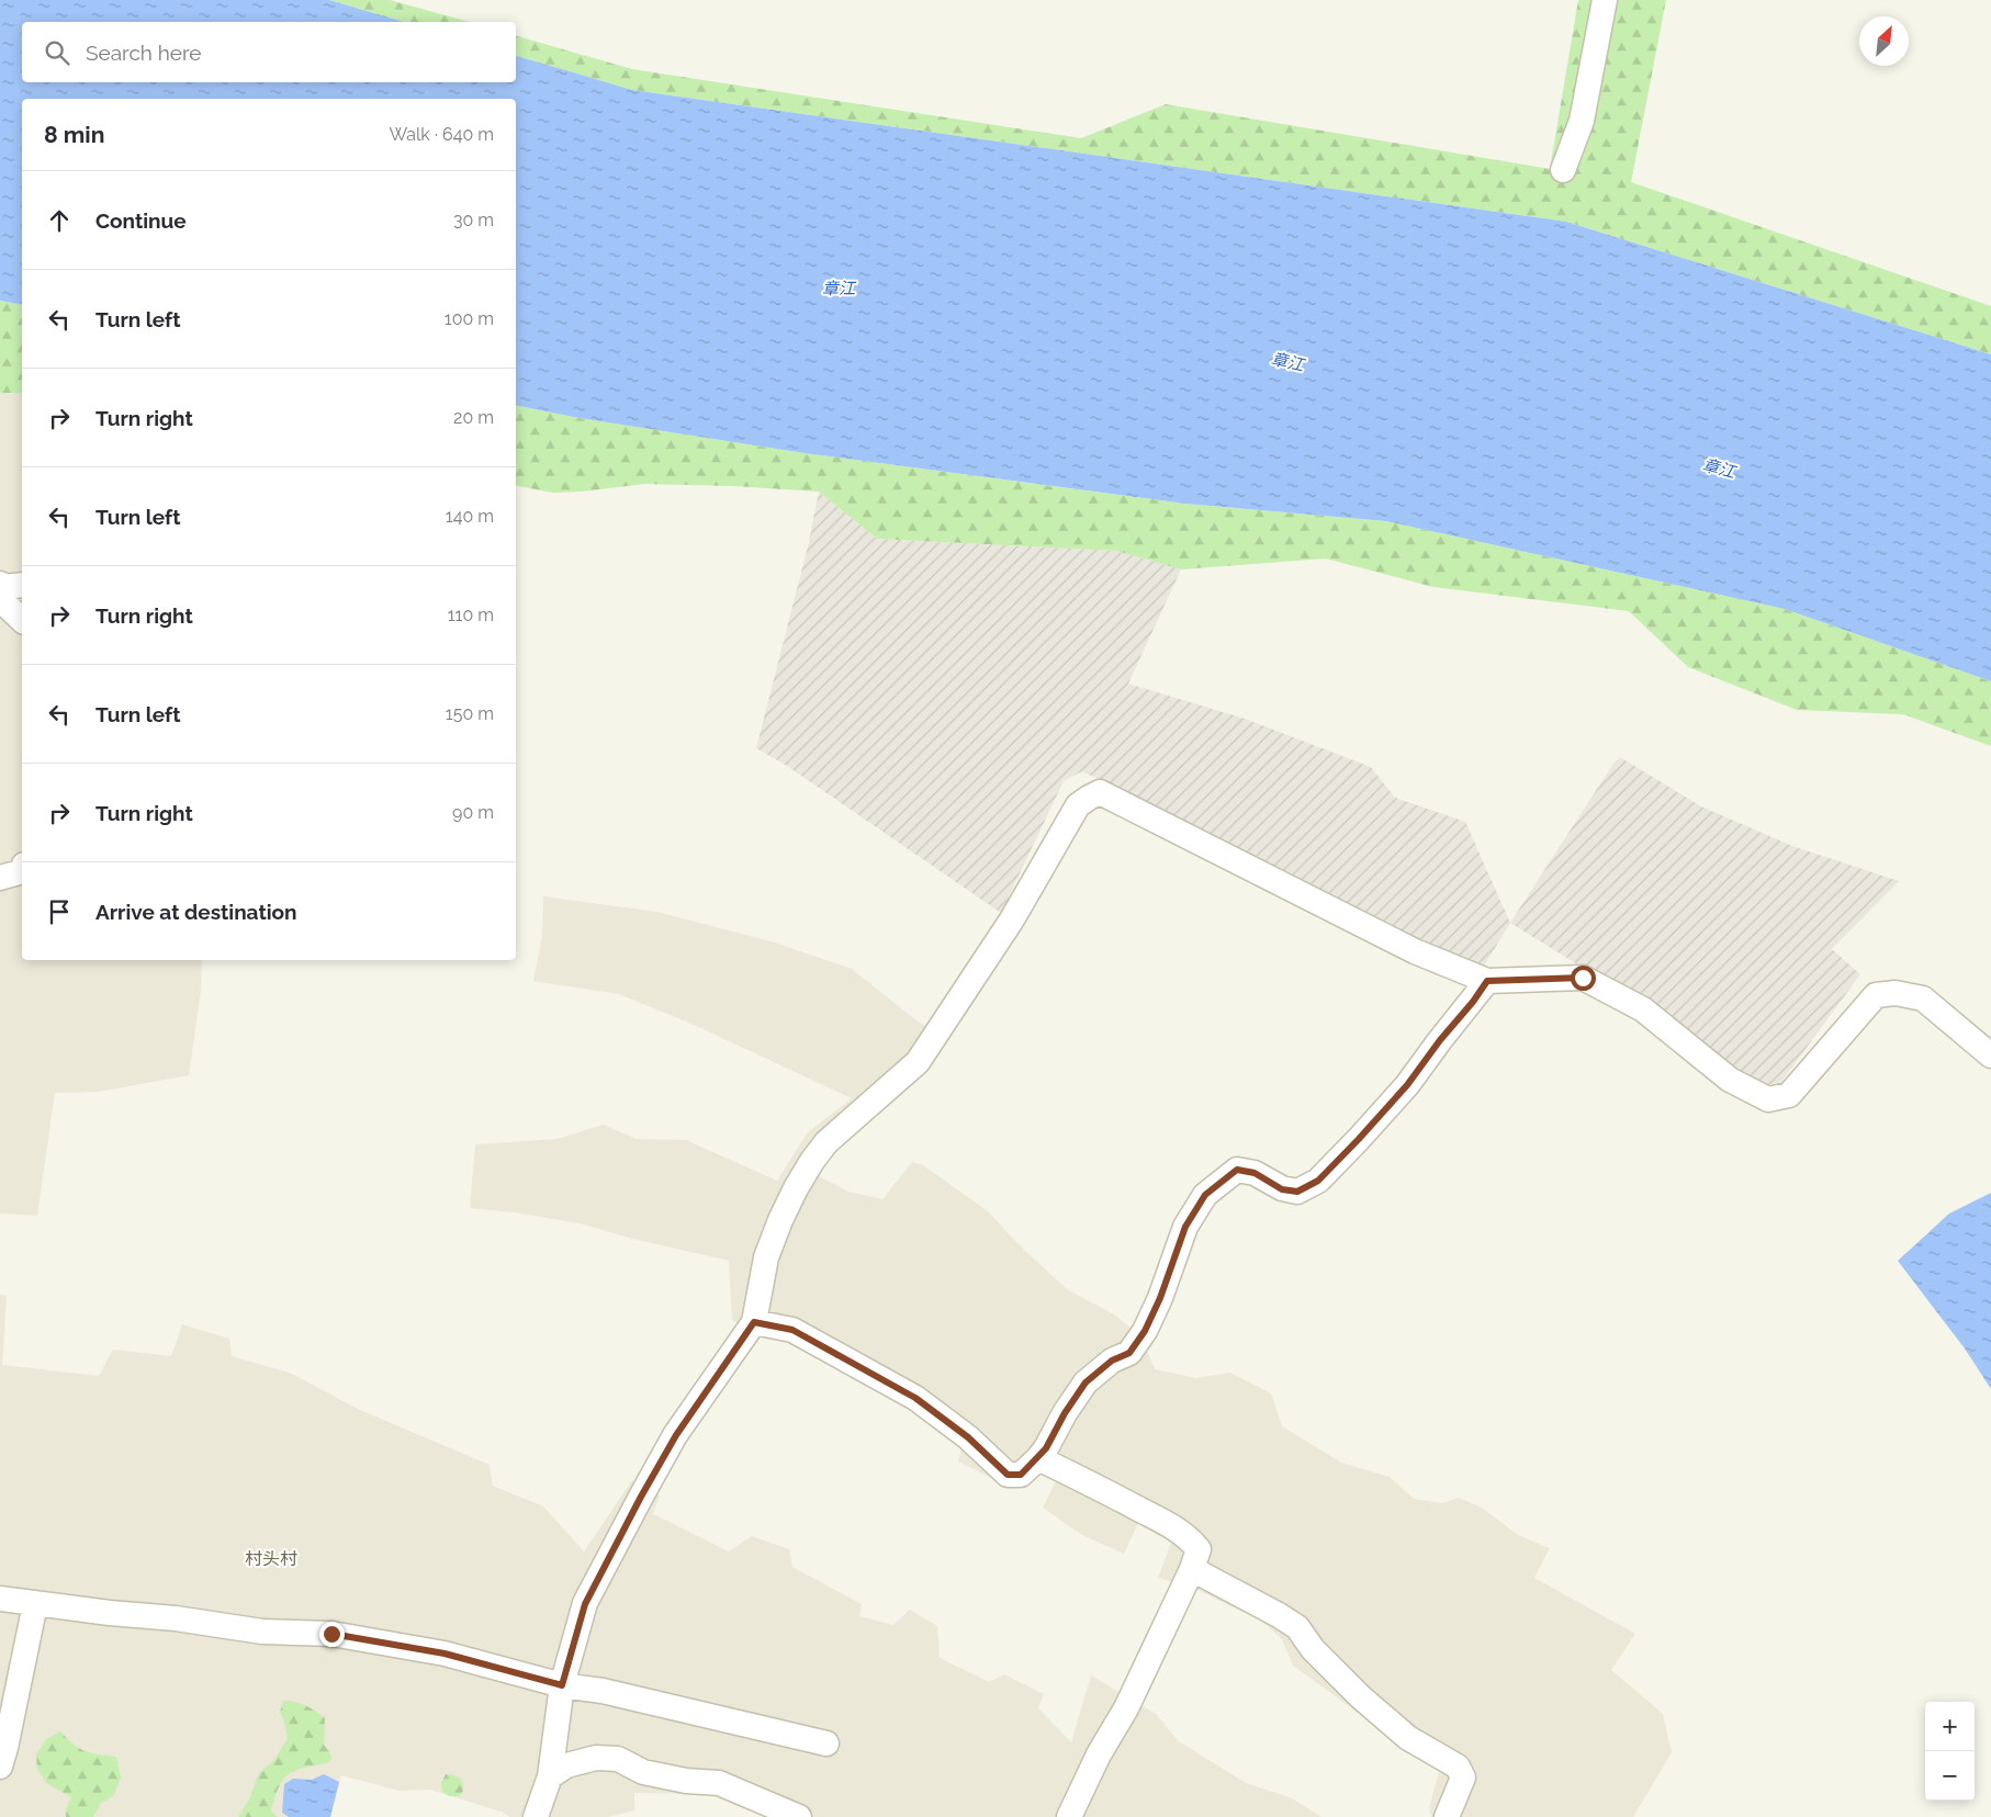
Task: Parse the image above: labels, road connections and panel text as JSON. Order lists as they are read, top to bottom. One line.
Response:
{"districts":["村头村"],"water":["章江"],"north":"top right","page":{"search":"Search here","heading":["8 min","Walk · 640 m"],"list":[["Continue","30 m"],["Turn left","100 m"],["Turn right","20 m"],["Turn left","140 m"],["Turn right","110 m"],["Turn left","150 m"],["Turn right","90 m"],"Arrive at destination"],"map_buttons":["+","−"]}}
